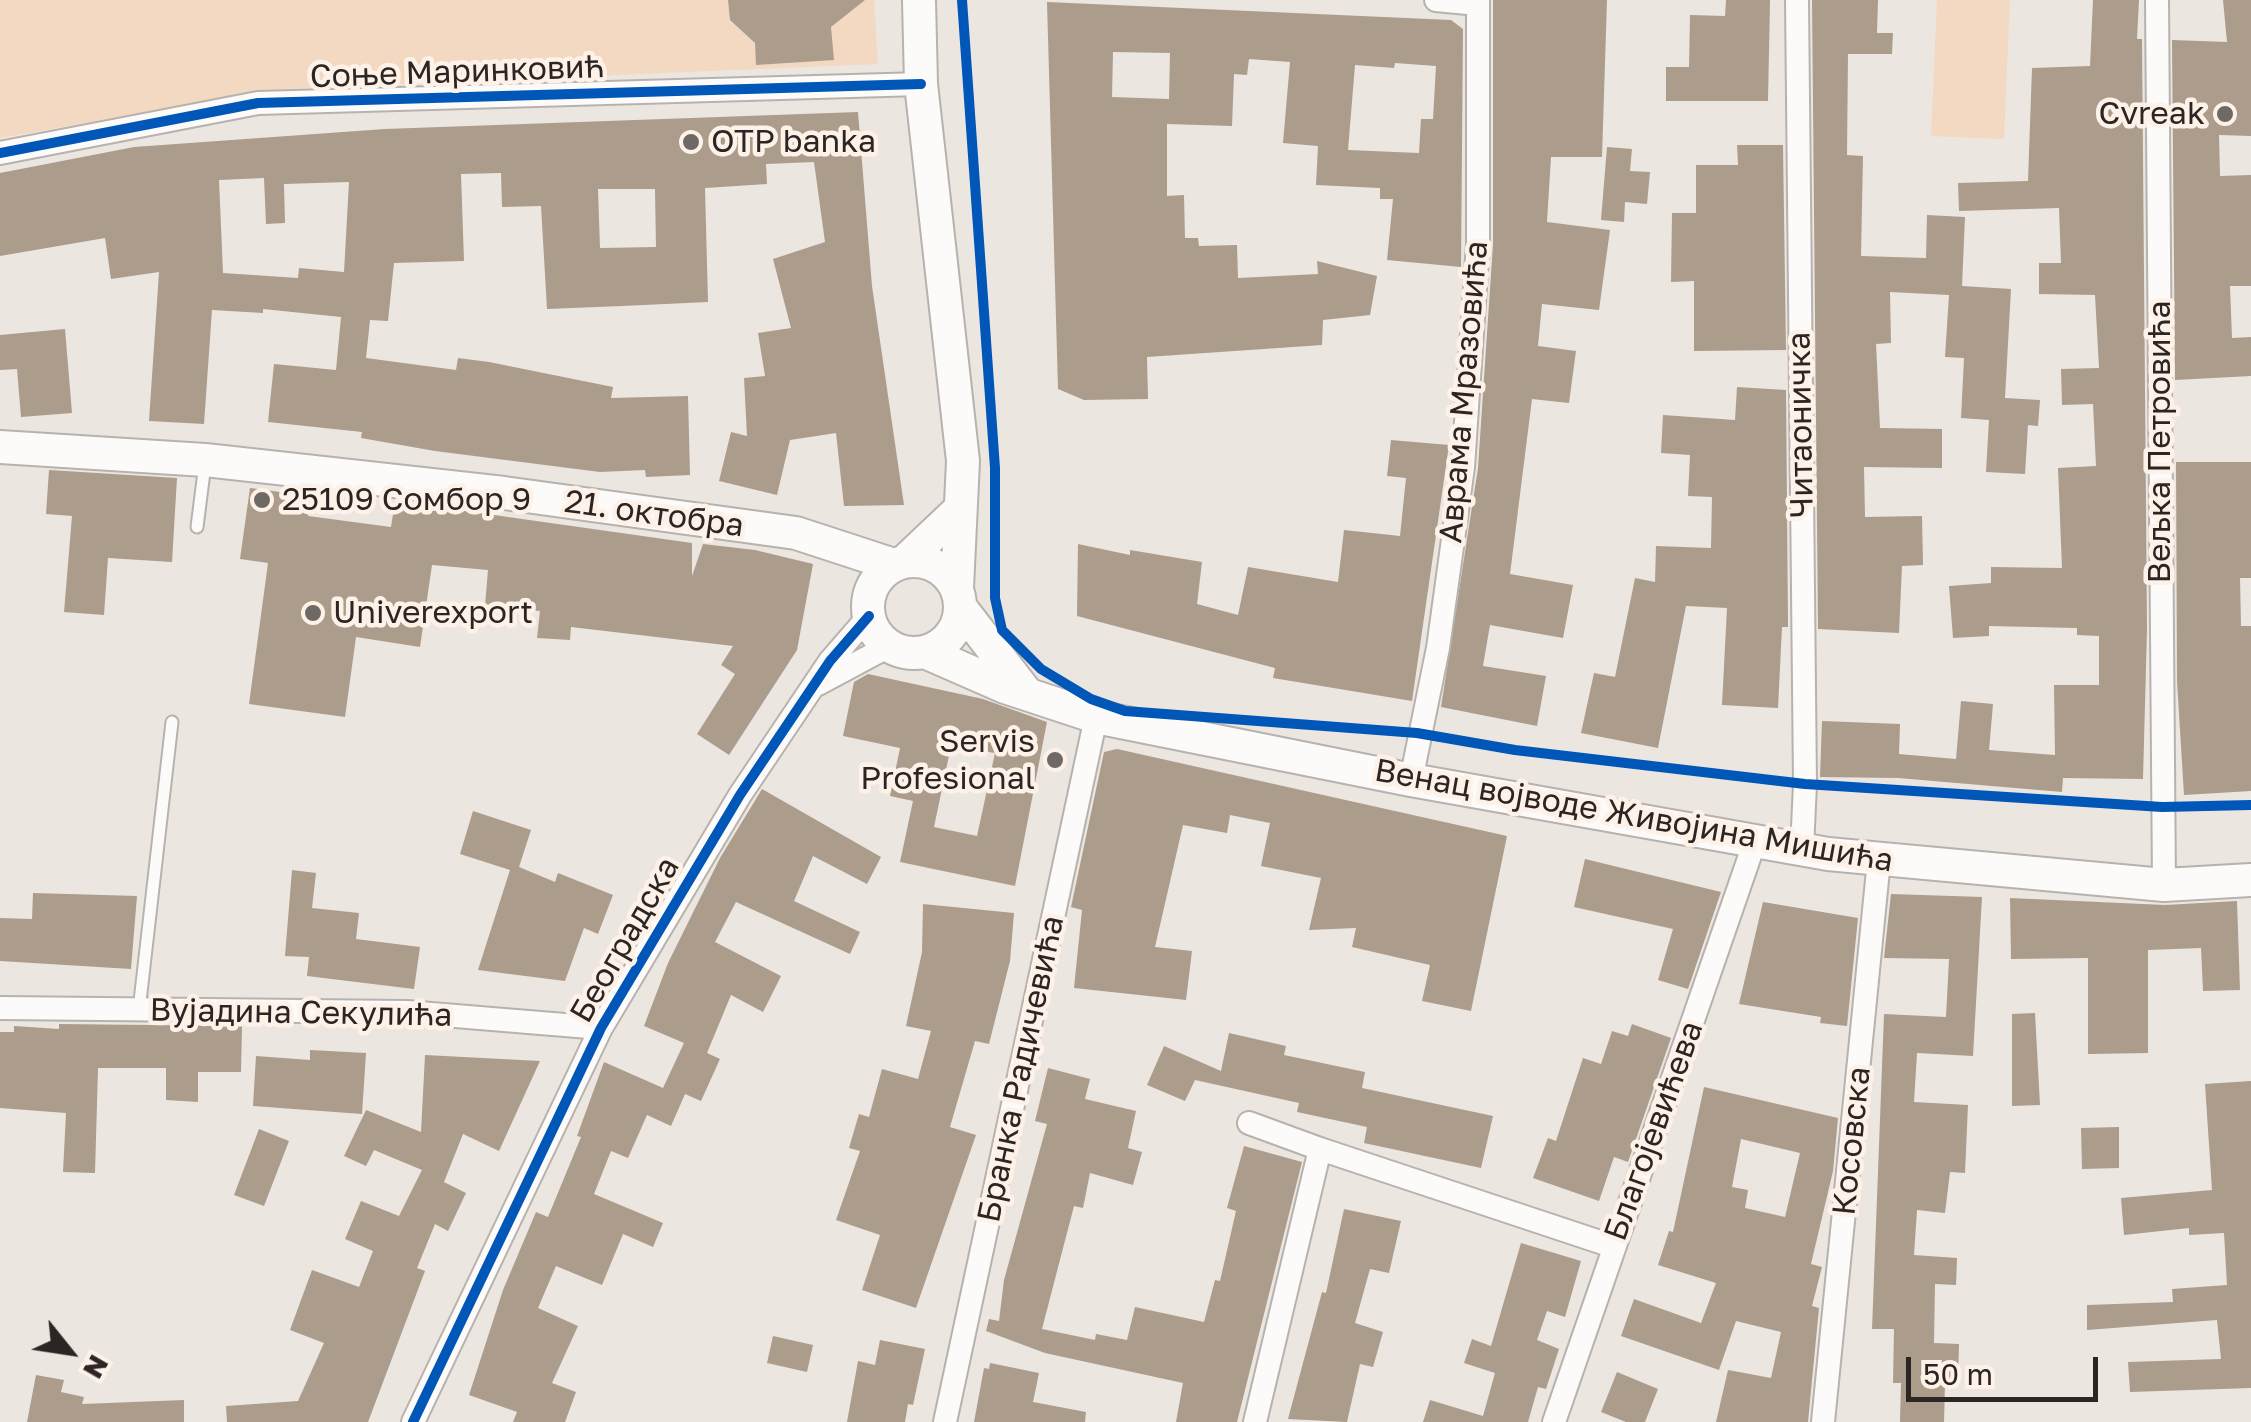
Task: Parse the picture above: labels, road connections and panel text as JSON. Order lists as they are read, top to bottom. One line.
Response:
{"streets":{"main road":["21. октобра","Венац војводе Живојина Мишића"],"street":["Соње Маринковић","Аврама Мразовића","Читаоничка","Вељка Петровића","Београдска","Вујадина Секулића","Бранка Радичевића","Благојевићева","Косовска"]},"crossings":[["Аврама Мразовића","Венац војводе Живојина Мишића"],["Читаоничка","Венац војводе Живојина Мишића"],["Вељка Петровића","Венац војводе Живојина Мишића"],["21. октобра","Венац војводе Живојина Мишића"],["21. октобра","Београдска"],["Венац војводе Живојина Мишића","Београдска"],["Венац војводе Живојина Мишића","Бранка Радичевића"],["Венац војводе Живојина Мишића","Благојевићева"],["Венац војводе Живојина Мишића","Косовска"],["Београдска","Вујадина Секулића"]],"places":["Cvreak","OTP banka","25109 Сомбор 9","Univerexport","Servis Profesional"],"scale_bar":"50 m","north":"bottom right"}
